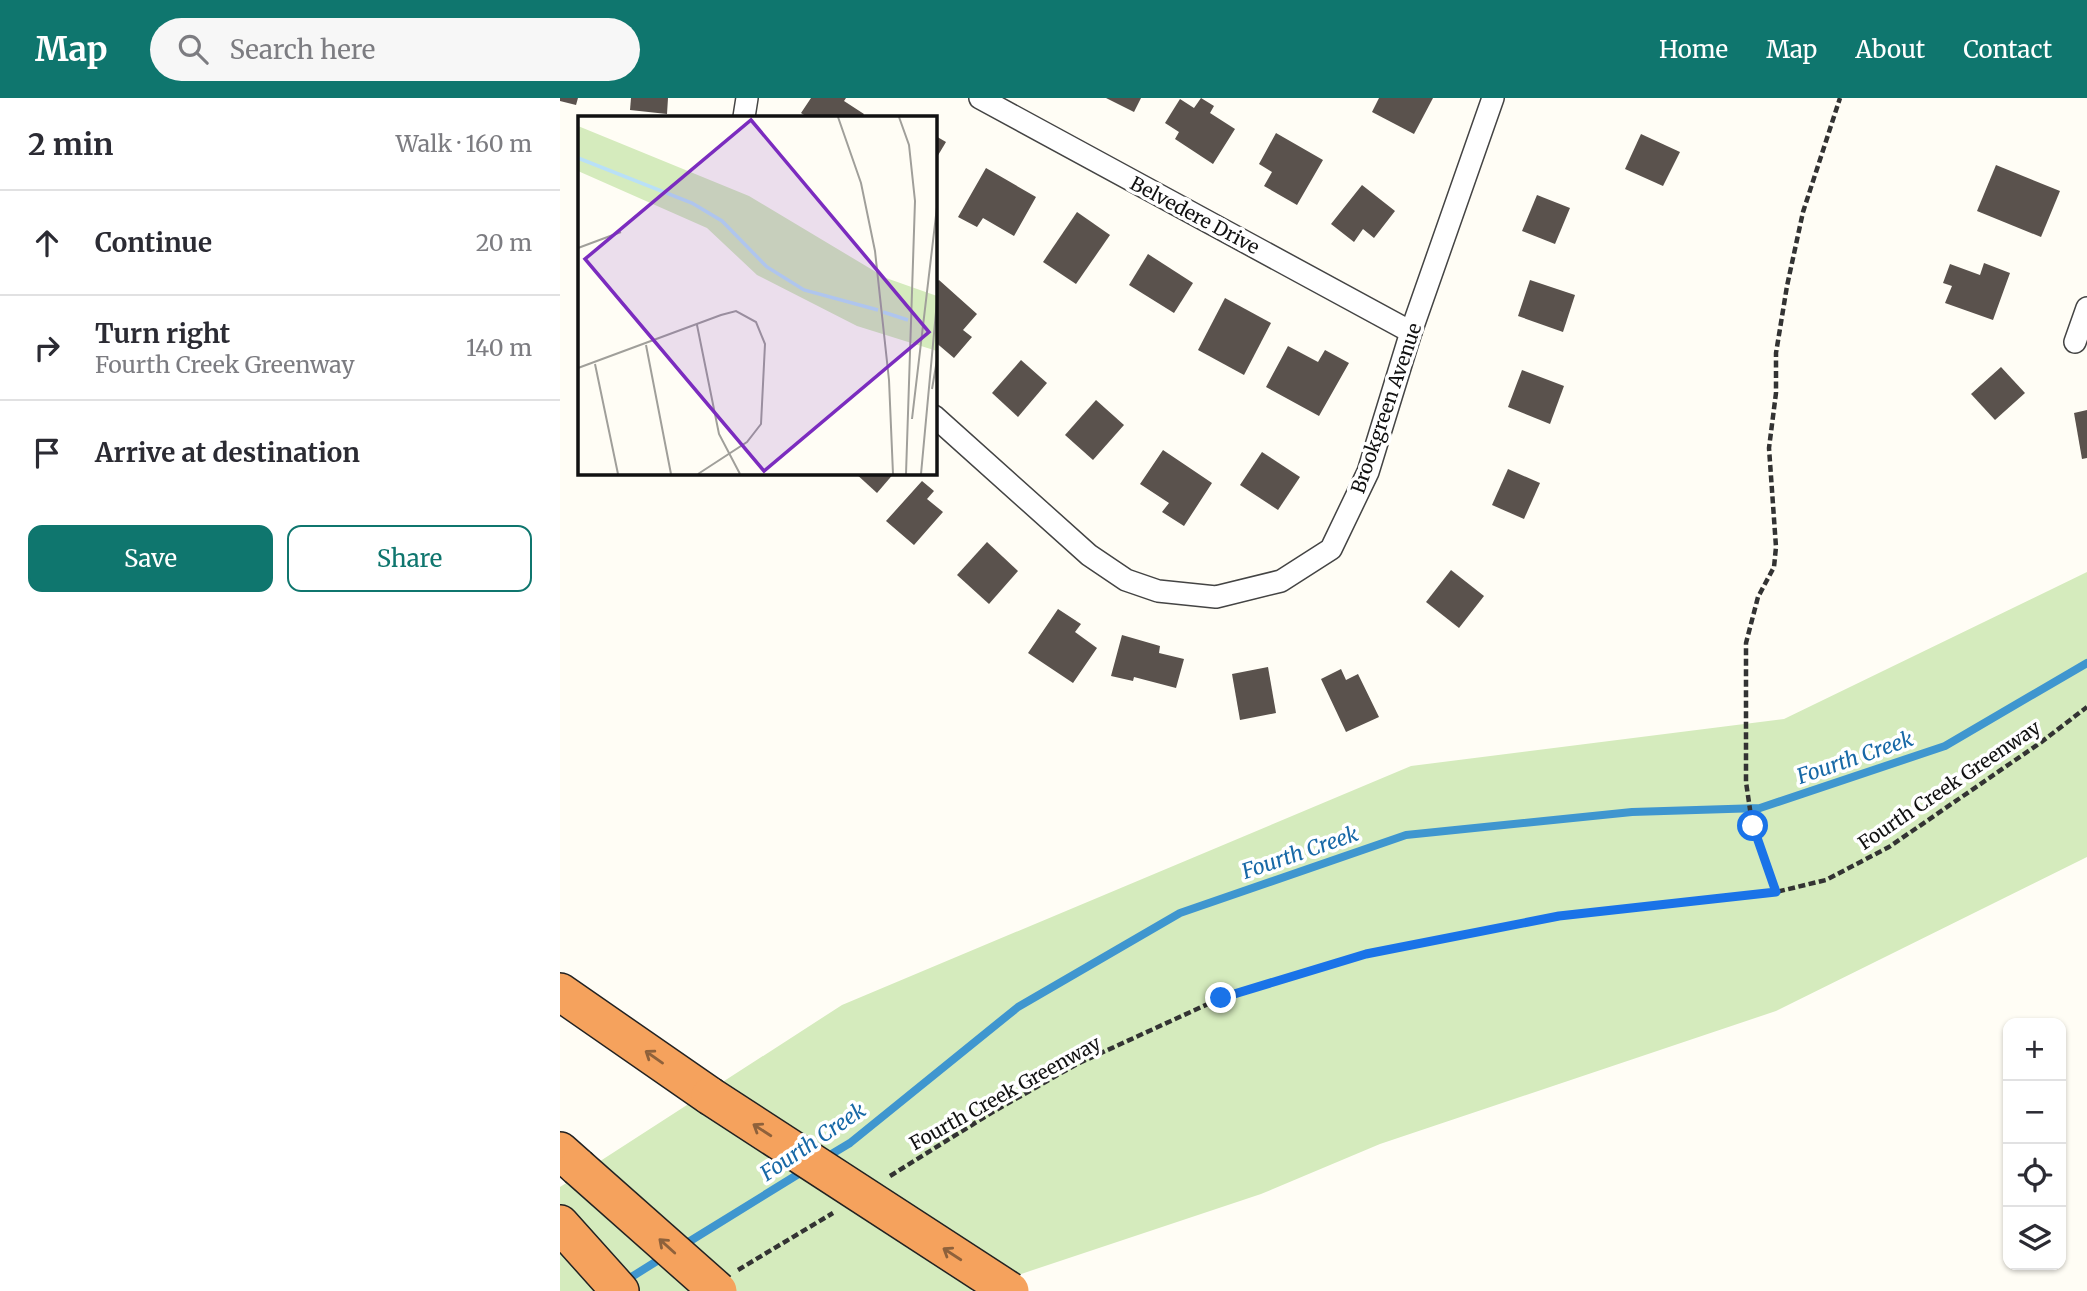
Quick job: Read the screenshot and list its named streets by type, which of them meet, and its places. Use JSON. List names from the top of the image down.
{
  "streets": {
    "street": ["Belvedere Drive", "Brookgreen Avenue"],
    "path": ["Fourth Creek Greenway"]
  },
  "crossings": [
    ["Belvedere Drive", "Brookgreen Avenue"]
  ],
  "water": ["Fourth Creek"],
  "page": {
    "header": "Map",
    "search": "Search here",
    "nav": [
      "Home",
      "Map",
      "About",
      "Contact"
    ],
    "heading": ["2 min", "Walk · 160 m"],
    "list": [
      ["Continue", "20 m"],
      ["Turn right", "Fourth Creek Greenway", "140 m"],
      "Arrive at destination"
    ],
    "buttons": ["Save", "Share"],
    "map_buttons": ["+", "−"]
  }
}
